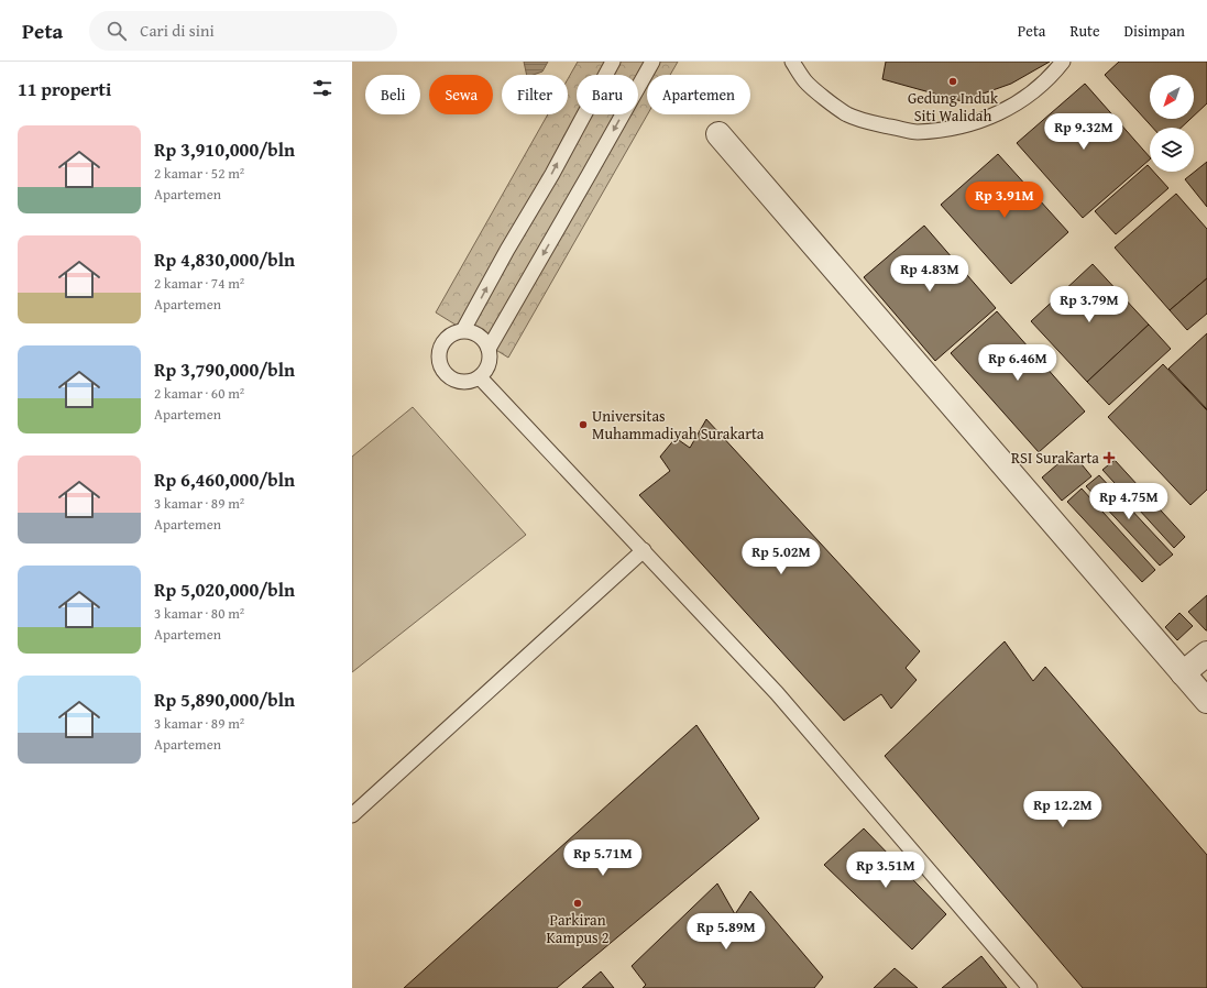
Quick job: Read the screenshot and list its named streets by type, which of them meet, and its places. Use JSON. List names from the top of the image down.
{
  "places": {
    "other": ["Gedung Induk Siti Walidah", "Universitas Muhammadiyah Surakarta", "Parkiran Kampus 2"],
    "health": ["RSI Surakarta"]
  },
  "north": "bottom left",
  "page": {
    "header": "Peta",
    "search": "Cari di sini",
    "nav": ["Peta", "Rute", "Disimpan"],
    "heading": "11 properti",
    "chip": [
      "Beli",
      "Sewa",
      "Filter",
      "Baru",
      "Apartemen"
    ],
    "price": [
      "Rp 9.32M",
      "Rp 3.91M",
      "Rp 4.83M",
      "Rp 3.79M",
      "Rp 6.46M",
      "Rp 4.75M",
      "Rp 5.02M",
      "Rp 12.2M",
      "Rp 5.71M",
      "Rp 3.51M",
      "Rp 5.89M"
    ],
    "list": [
      {
        "name": "Rp 3,910,000/bln",
        "note": "2 kamar · 52 m² · Apartemen"
      },
      {
        "name": "Rp 4,830,000/bln",
        "note": "2 kamar · 74 m² · Apartemen"
      },
      {
        "name": "Rp 3,790,000/bln",
        "note": "2 kamar · 60 m² · Apartemen"
      },
      {
        "name": "Rp 6,460,000/bln",
        "note": "3 kamar · 89 m² · Apartemen"
      },
      {
        "name": "Rp 5,020,000/bln",
        "note": "3 kamar · 80 m² · Apartemen"
      },
      {
        "name": "Rp 5,890,000/bln",
        "note": "3 kamar · 89 m² · Apartemen"
      }
    ]
  }
}
